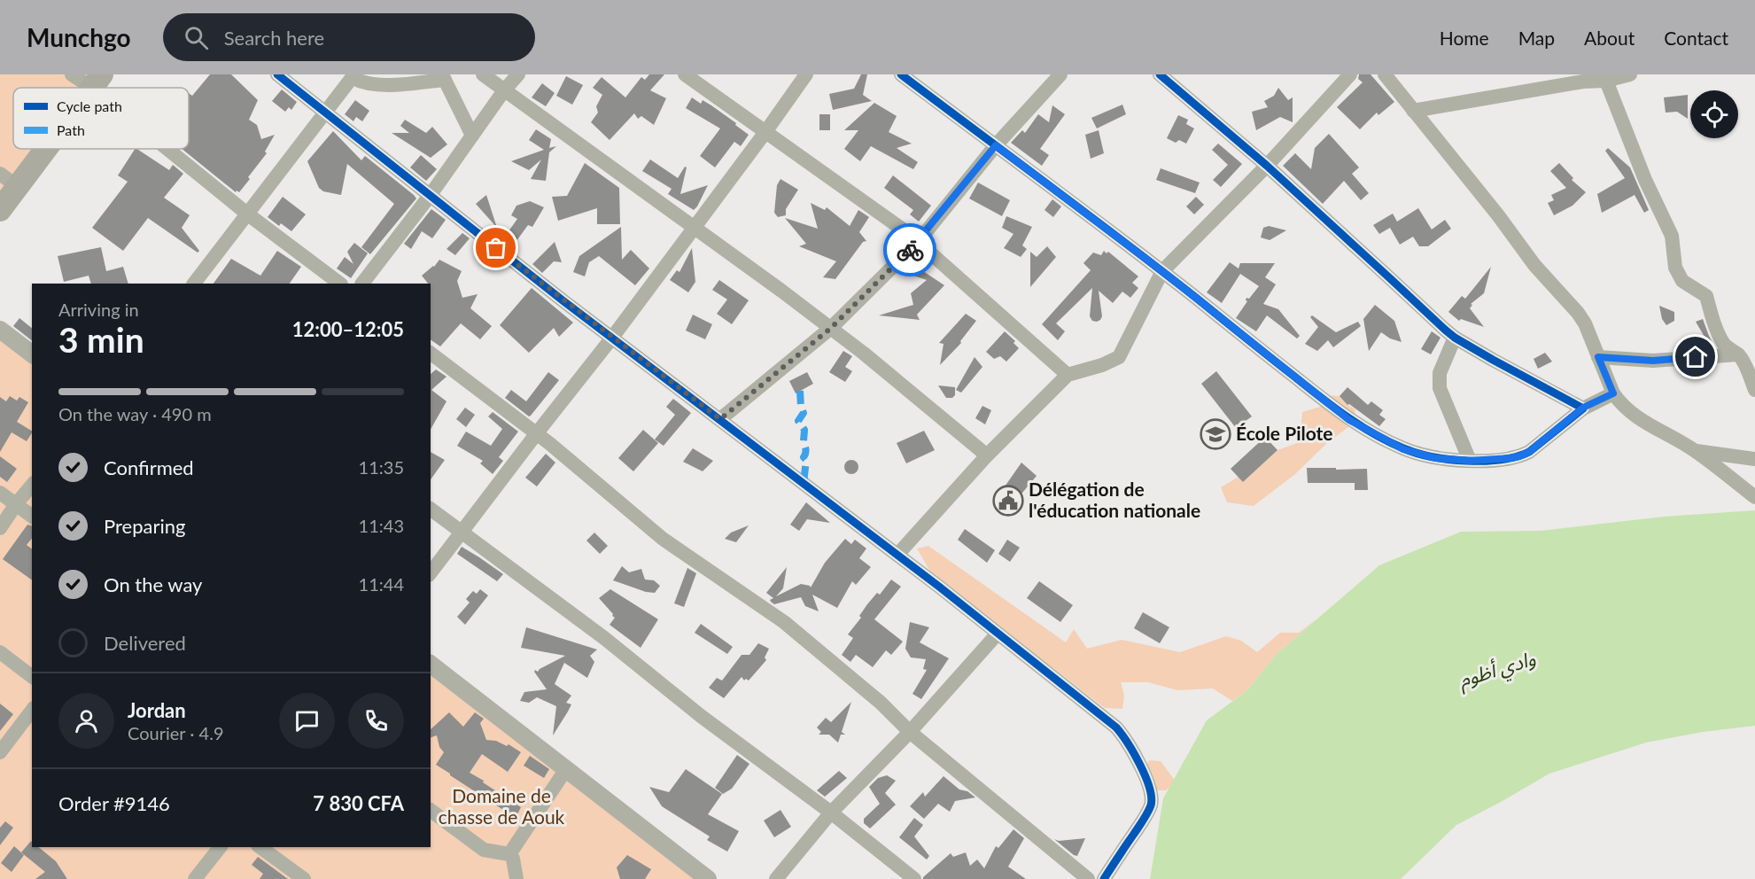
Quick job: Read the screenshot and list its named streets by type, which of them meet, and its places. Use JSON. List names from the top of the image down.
{
  "water": ["وادي أظوم"],
  "parks": ["Domaine de chasse de Aouk"],
  "places": {
    "school or university": ["École Pilote"],
    "public building": ["Délégation de l'éducation nationale"]
  },
  "legend": ["Cycle path", "Path"],
  "page": {
    "header": "Munchgo",
    "search": "Search here",
    "nav": [
      "Home",
      "Map",
      "About",
      "Contact"
    ],
    "heading": ["3 min", "Arriving in", "12:00–12:05"],
    "panel": [
      "Jordan",
      "Courier · 4.9",
      "Order #9146",
      "7 830 CFA"
    ],
    "bar": "On the way · 490 m",
    "list": [
      ["Confirmed", "11:35"],
      ["Preparing", "11:43"],
      ["On the way", "11:44"],
      "Delivered"
    ]
  }
}
